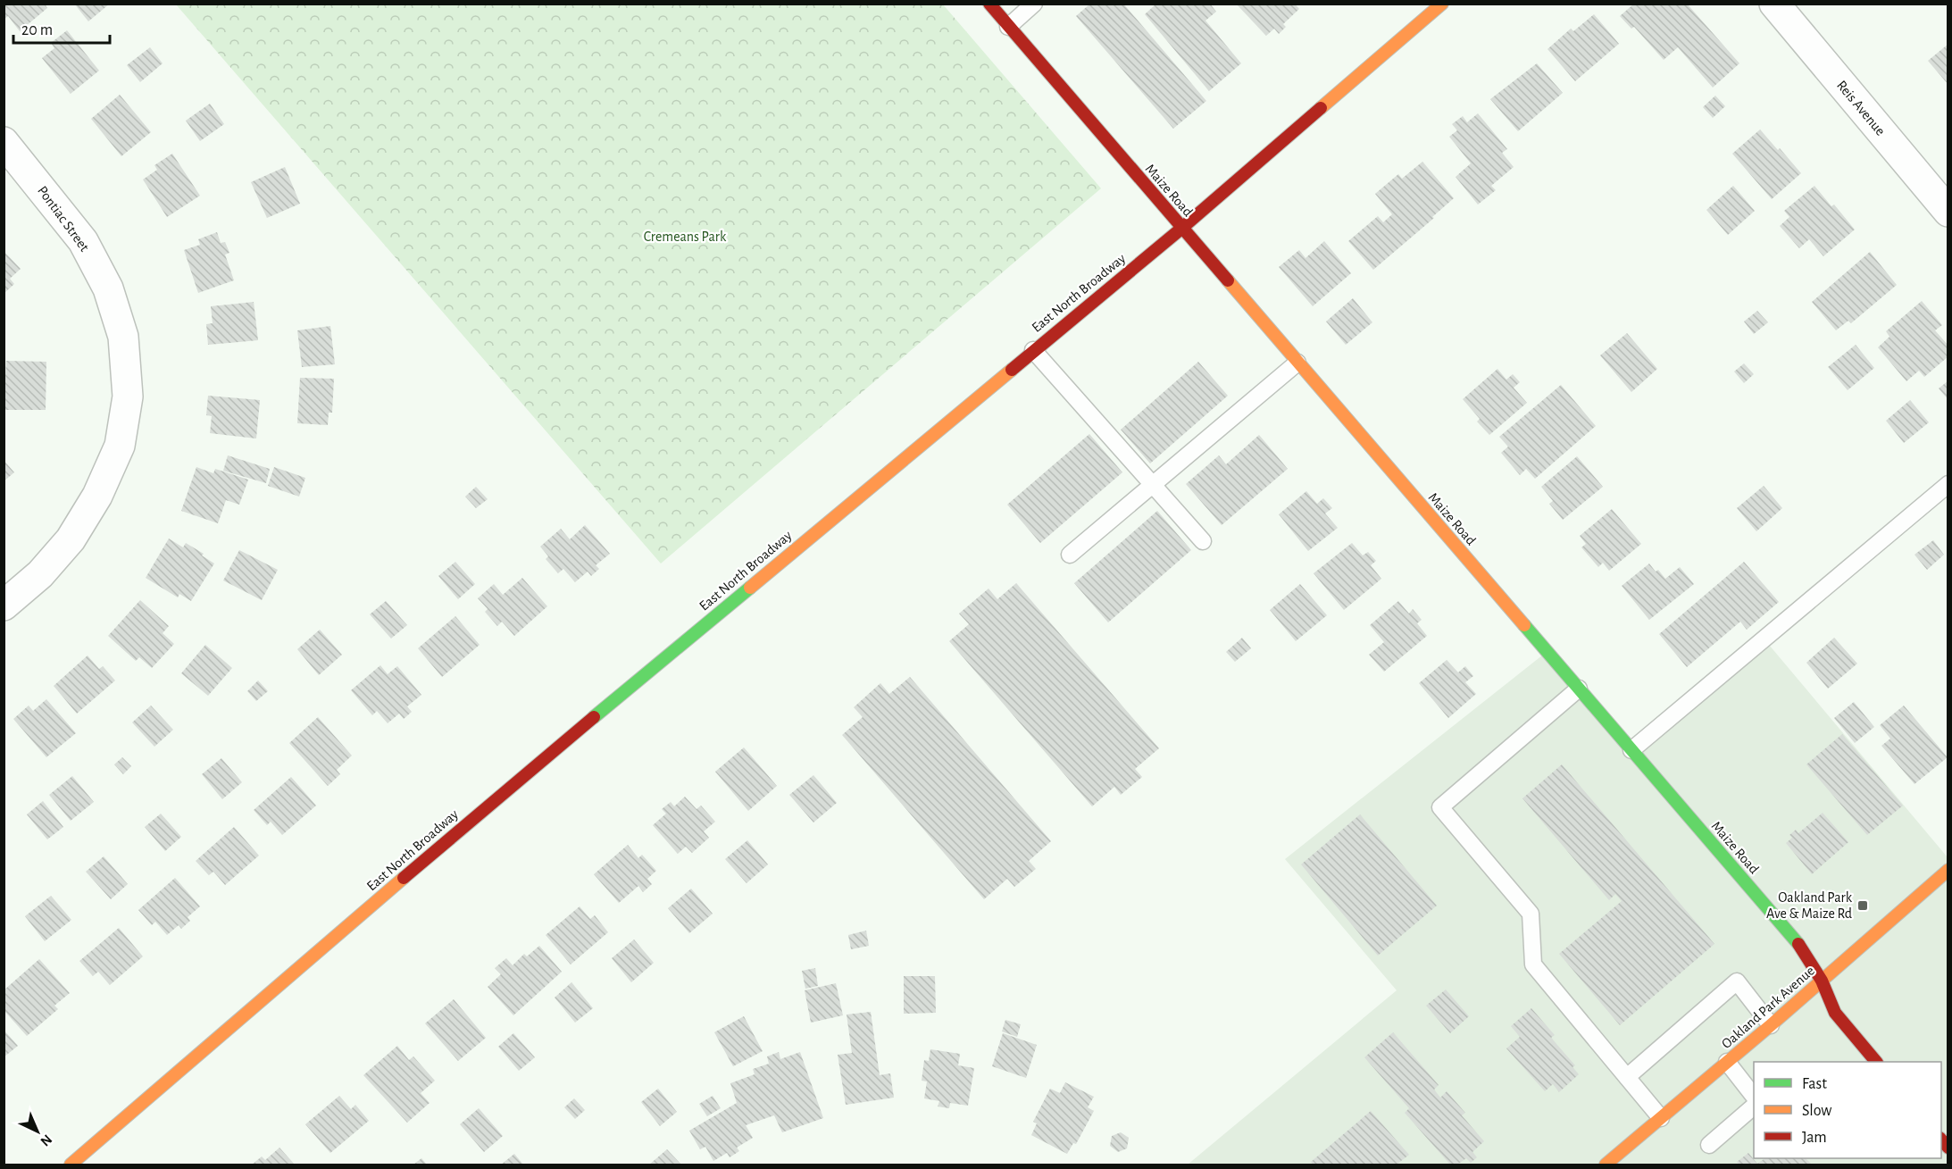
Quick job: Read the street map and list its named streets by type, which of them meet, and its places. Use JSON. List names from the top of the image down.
{
  "streets": {
    "street": [
      "Reis Avenue",
      "Maize Road",
      "Pontiac Street",
      "East North Broadway",
      "Oakland Park Avenue"
    ]
  },
  "crossings": [
    ["Maize Road", "East North Broadway"],
    ["Maize Road", "Oakland Park Avenue"]
  ],
  "parks": ["Cremeans Park"],
  "places": {
    "transit": ["Oakland Park Ave & Maize Rd"]
  },
  "legend": ["Fast", "Slow", "Jam"],
  "scale_bar": "20 m",
  "north": "bottom right"
}
